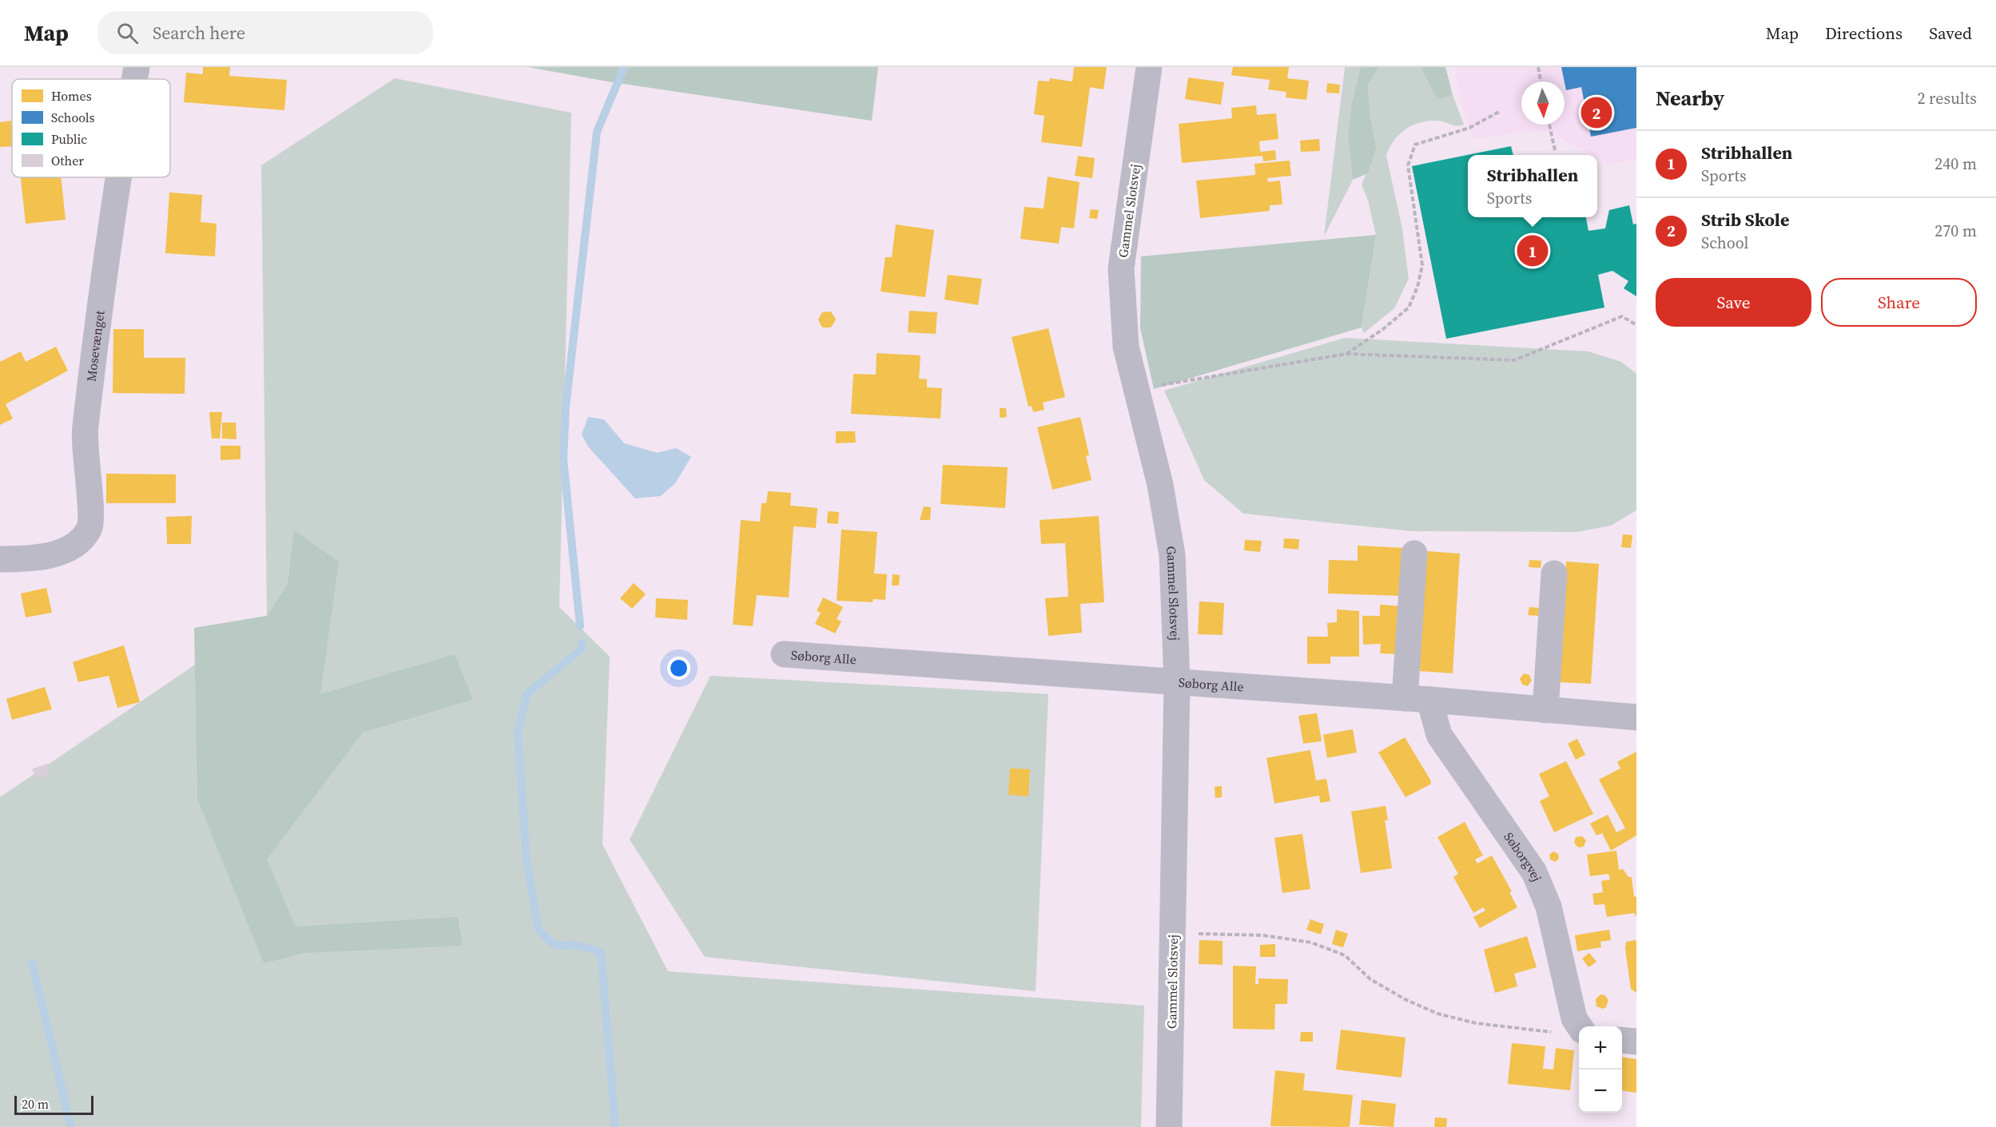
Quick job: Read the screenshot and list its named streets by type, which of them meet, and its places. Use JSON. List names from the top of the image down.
{
  "streets": {
    "street": [
      "Gammel Slotsvej",
      "Mosevænget",
      "Søborg Alle",
      "Søborgvej"
    ]
  },
  "crossings": [
    ["Gammel Slotsvej", "Søborg Alle"],
    ["Søborg Alle", "Søborgvej"]
  ],
  "legend": [
    "Homes",
    "Schools",
    "Public",
    "Other"
  ],
  "scale_bar": "20 m",
  "north": "bottom",
  "page": {
    "header": "Map",
    "search": "Search here",
    "nav": ["Map", "Directions", "Saved"],
    "heading": ["Nearby", "2 results"],
    "pins": ["2", "1"],
    "list": [
      {
        "mark": "1",
        "name": "Stribhallen",
        "note": "Sports",
        "value": "240 m"
      },
      {
        "mark": "2",
        "name": "Strib Skole",
        "note": "School",
        "value": "270 m"
      }
    ],
    "popup": ["Stribhallen", "Sports"],
    "buttons": ["Save", "Share"],
    "map_buttons": ["+", "−"],
    "scale": "20 m"
  }
}
